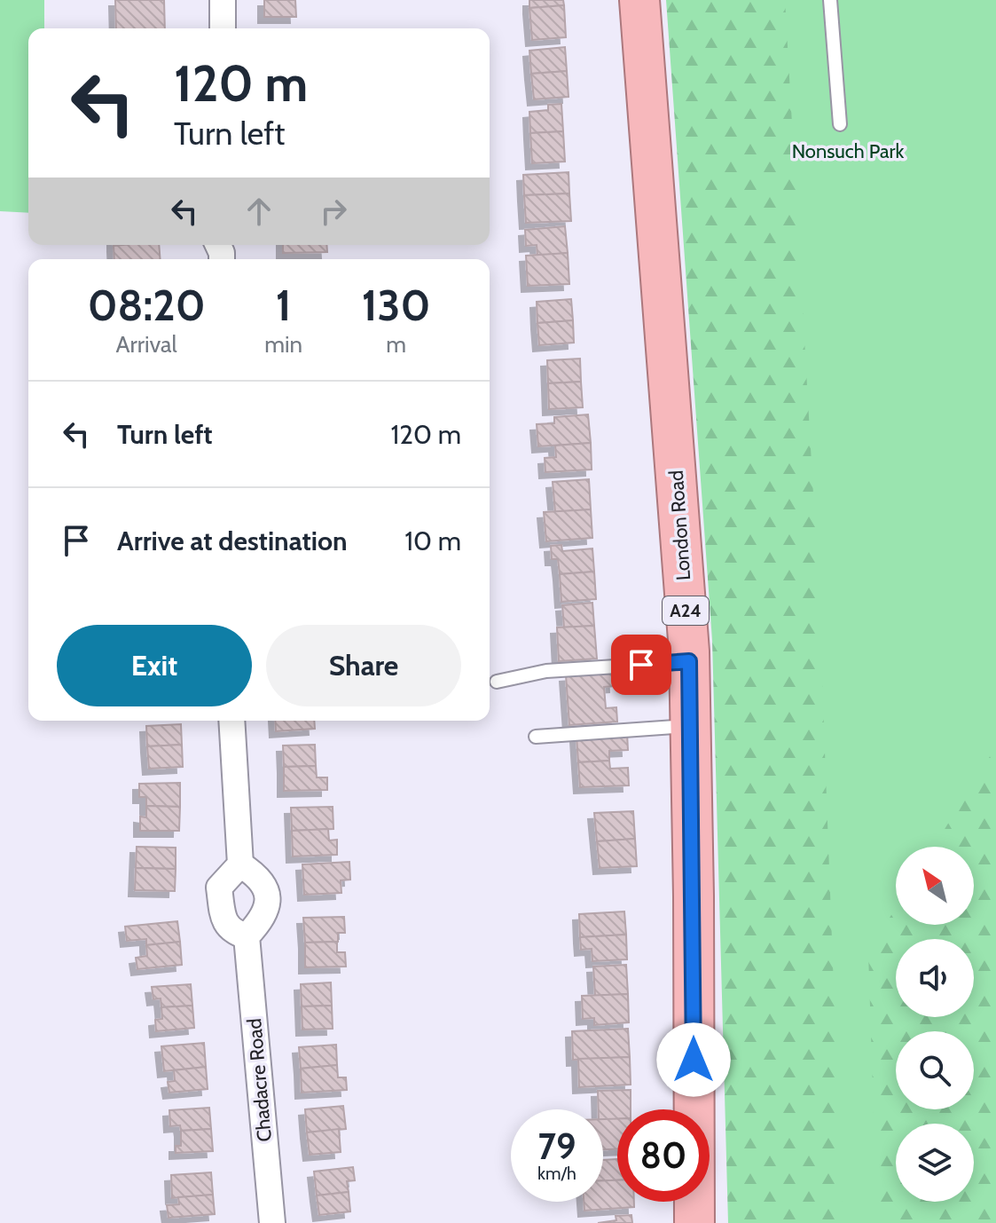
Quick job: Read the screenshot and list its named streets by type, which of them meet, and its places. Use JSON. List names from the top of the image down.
{
  "streets": {
    "highway": ["London Road", "A24"],
    "street": ["Chadacre Road"]
  },
  "parks": ["Nonsuch Park"],
  "north": "top left",
  "page": {
    "turn": ["120 m", "Turn left"],
    "eta": [
      "08:20",
      "Arrival",
      "1",
      "min",
      "130",
      "m"
    ],
    "list": [
      {
        "name": "Turn left",
        "value": "120 m"
      },
      {
        "name": "Arrive at destination",
        "value": "10 m"
      }
    ],
    "buttons": ["Exit", "Share"],
    "speed": "79 km/h",
    "limit": "80"
  }
}
